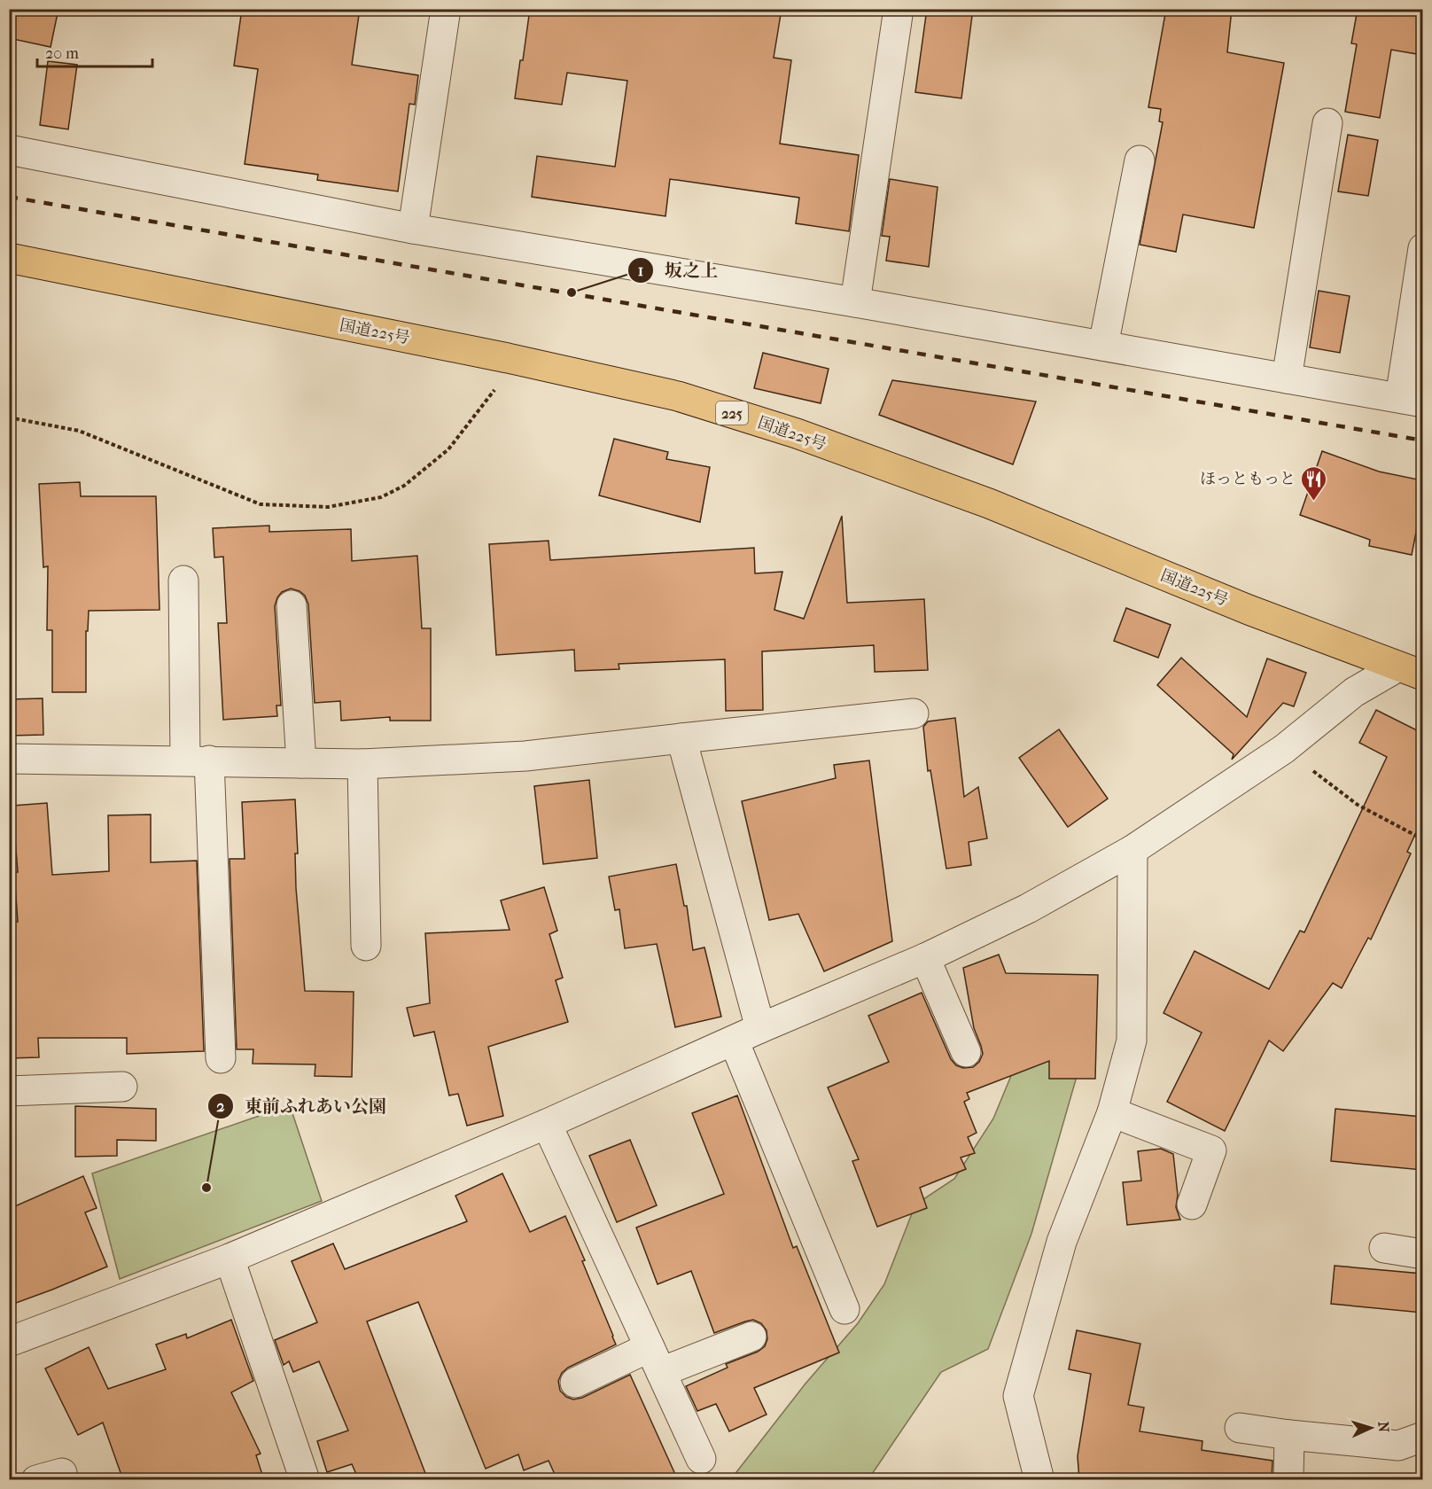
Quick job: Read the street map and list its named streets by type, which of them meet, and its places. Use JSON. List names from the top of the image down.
{
  "streets": {
    "highway": ["国道225号", "225"]
  },
  "places": {
    "other": ["坂之上", "東前ふれあい公園"],
    "restaurant": ["ほっともっと"]
  },
  "scale_bar": "20 m",
  "north": "right"
}
